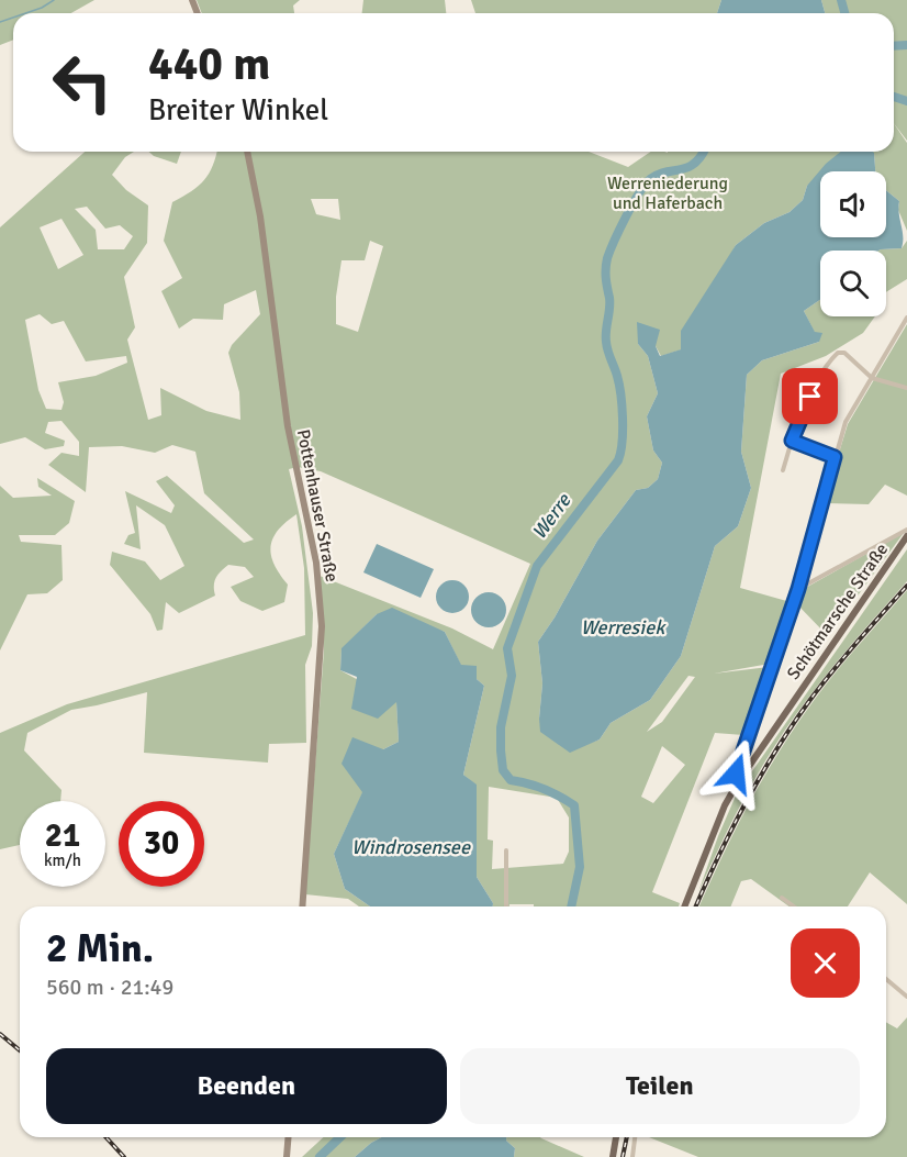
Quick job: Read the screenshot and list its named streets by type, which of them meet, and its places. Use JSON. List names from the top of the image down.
{
  "streets": {
    "main road": ["Schötmarsche Straße"],
    "street": ["Pottenhauser Straße"]
  },
  "water": ["Werre", "Werresiek", "Windrosensee"],
  "parks": ["Werreniederung und Haferbach"],
  "page": {
    "turn": ["440 m", "Breiter Winkel"],
    "speed": "21 km/h",
    "limit": "30",
    "heading": ["2 Min.", "560 m · 21:49"],
    "buttons": ["Beenden", "Teilen"]
  }
}
